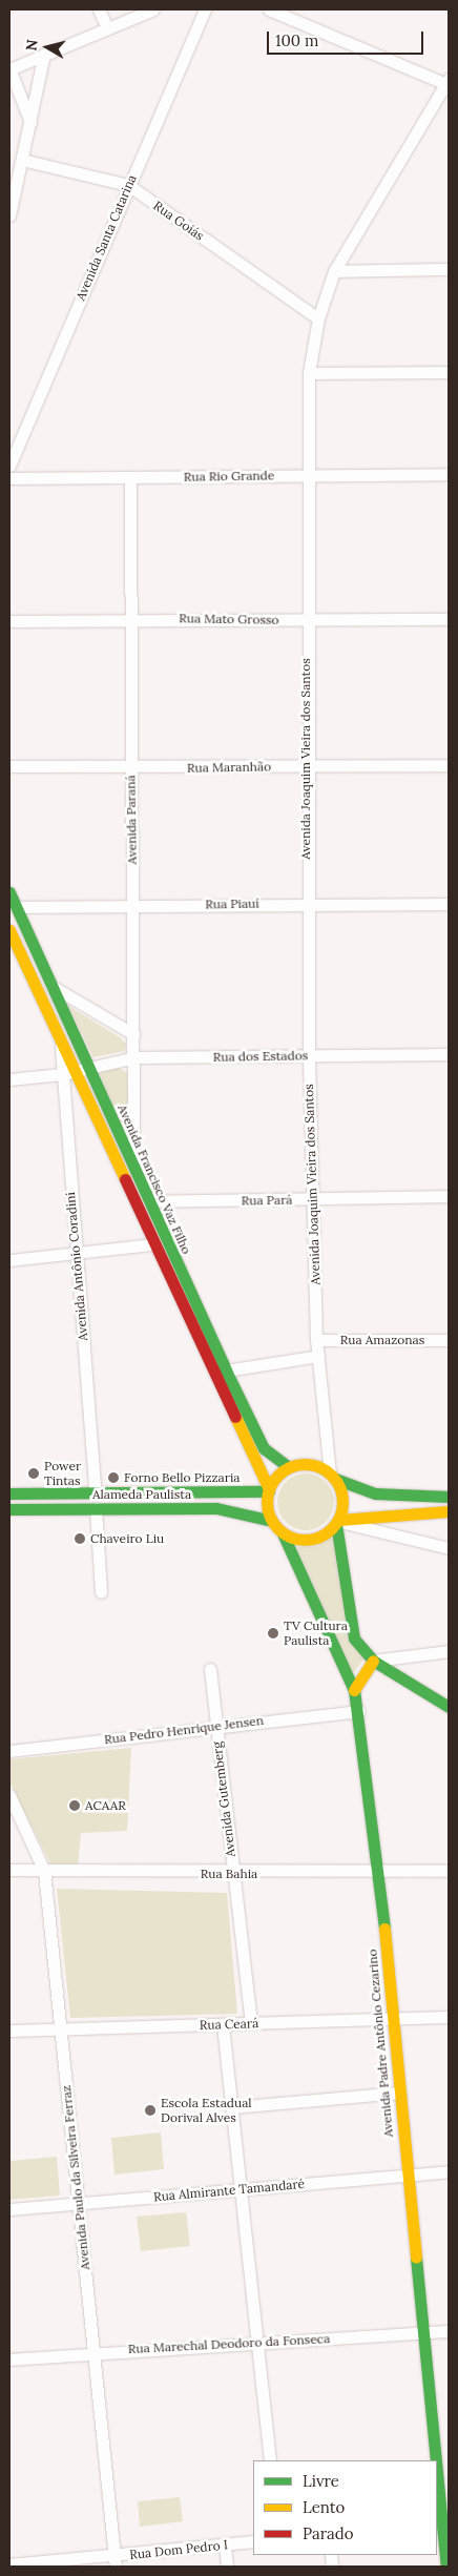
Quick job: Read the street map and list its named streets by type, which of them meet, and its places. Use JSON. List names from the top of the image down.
{
  "streets": {
    "main road": ["Avenida Francisco Vaz Filho", "Alameda Paulista", "Avenida Padre Antônio Cezarino"],
    "street": [
      "Rua Goiás",
      "Avenida Santa Catarina",
      "Rua Rio Grande",
      "Rua Mato Grosso",
      "Avenida Joaquim Vieira dos Santos",
      "Rua Maranhão",
      "Avenida Paraná",
      "Rua Piauí",
      "Rua dos Estados",
      "Rua Pará",
      "Avenida Antônio Coradini",
      "Rua Amazonas",
      "Rua Pedro Henrique Jensen",
      "Avenida Gutemberg",
      "Rua Bahia",
      "Rua Ceará",
      "Avenida Paulo da Silveira Ferraz",
      "Rua Almirante Tamandaré",
      "Rua Marechal Deodoro da Fonseca",
      "Rua Dom Pedro I"
    ]
  },
  "crossings": [
    ["Rua Goiás", "Avenida Santa Catarina"],
    ["Rua Goiás", "Avenida Joaquim Vieira dos Santos"],
    ["Rua Rio Grande", "Avenida Joaquim Vieira dos Santos"],
    ["Rua Rio Grande", "Avenida Paraná"],
    ["Rua Mato Grosso", "Avenida Joaquim Vieira dos Santos"],
    ["Rua Mato Grosso", "Avenida Paraná"],
    ["Avenida Joaquim Vieira dos Santos", "Rua Maranhão"],
    ["Avenida Joaquim Vieira dos Santos", "Rua Piauí"],
    ["Avenida Joaquim Vieira dos Santos", "Rua dos Estados"],
    ["Avenida Joaquim Vieira dos Santos", "Avenida Francisco Vaz Filho"],
    ["Avenida Joaquim Vieira dos Santos", "Rua Pará"],
    ["Avenida Joaquim Vieira dos Santos", "Rua Amazonas"],
    ["Avenida Joaquim Vieira dos Santos", "Alameda Paulista"],
    ["Avenida Joaquim Vieira dos Santos", "Avenida Padre Antônio Cezarino"],
    ["Rua Maranhão", "Avenida Paraná"],
    ["Avenida Paraná", "Rua Piauí"],
    ["Avenida Paraná", "Rua dos Estados"],
    ["Avenida Paraná", "Avenida Francisco Vaz Filho"],
    ["Rua Piauí", "Avenida Francisco Vaz Filho"],
    ["Rua dos Estados", "Avenida Francisco Vaz Filho"],
    ["Rua dos Estados", "Avenida Antônio Coradini"],
    ["Avenida Francisco Vaz Filho", "Rua Pará"],
    ["Avenida Francisco Vaz Filho", "Alameda Paulista"],
    ["Avenida Francisco Vaz Filho", "Avenida Padre Antônio Cezarino"],
    ["Avenida Antônio Coradini", "Alameda Paulista"],
    ["Alameda Paulista", "Avenida Padre Antônio Cezarino"],
    ["Rua Pedro Henrique Jensen", "Avenida Gutemberg"],
    ["Rua Pedro Henrique Jensen", "Avenida Padre Antônio Cezarino"],
    ["Avenida Gutemberg", "Rua Bahia"],
    ["Avenida Gutemberg", "Rua Ceará"],
    ["Rua Bahia", "Avenida Padre Antônio Cezarino"],
    ["Rua Bahia", "Avenida Paulo da Silveira Ferraz"],
    ["Rua Ceará", "Avenida Padre Antônio Cezarino"],
    ["Rua Ceará", "Avenida Paulo da Silveira Ferraz"],
    ["Avenida Padre Antônio Cezarino", "Rua Almirante Tamandaré"],
    ["Avenida Padre Antônio Cezarino", "Rua Marechal Deodoro da Fonseca"],
    ["Avenida Paulo da Silveira Ferraz", "Rua Almirante Tamandaré"],
    ["Avenida Paulo da Silveira Ferraz", "Rua Marechal Deodoro da Fonseca"],
    ["Avenida Paulo da Silveira Ferraz", "Rua Dom Pedro I"]
  ],
  "places": [
    "Power Tintas",
    "Forno Bello Pizzaria",
    "Chaveiro Liu",
    "TV Cultura Paulista",
    "ACAAR",
    "Escola Estadual Dorival Alves"
  ],
  "legend": ["Livre", "Lento", "Parado"],
  "scale_bar": "100 m",
  "north": "left"
}
